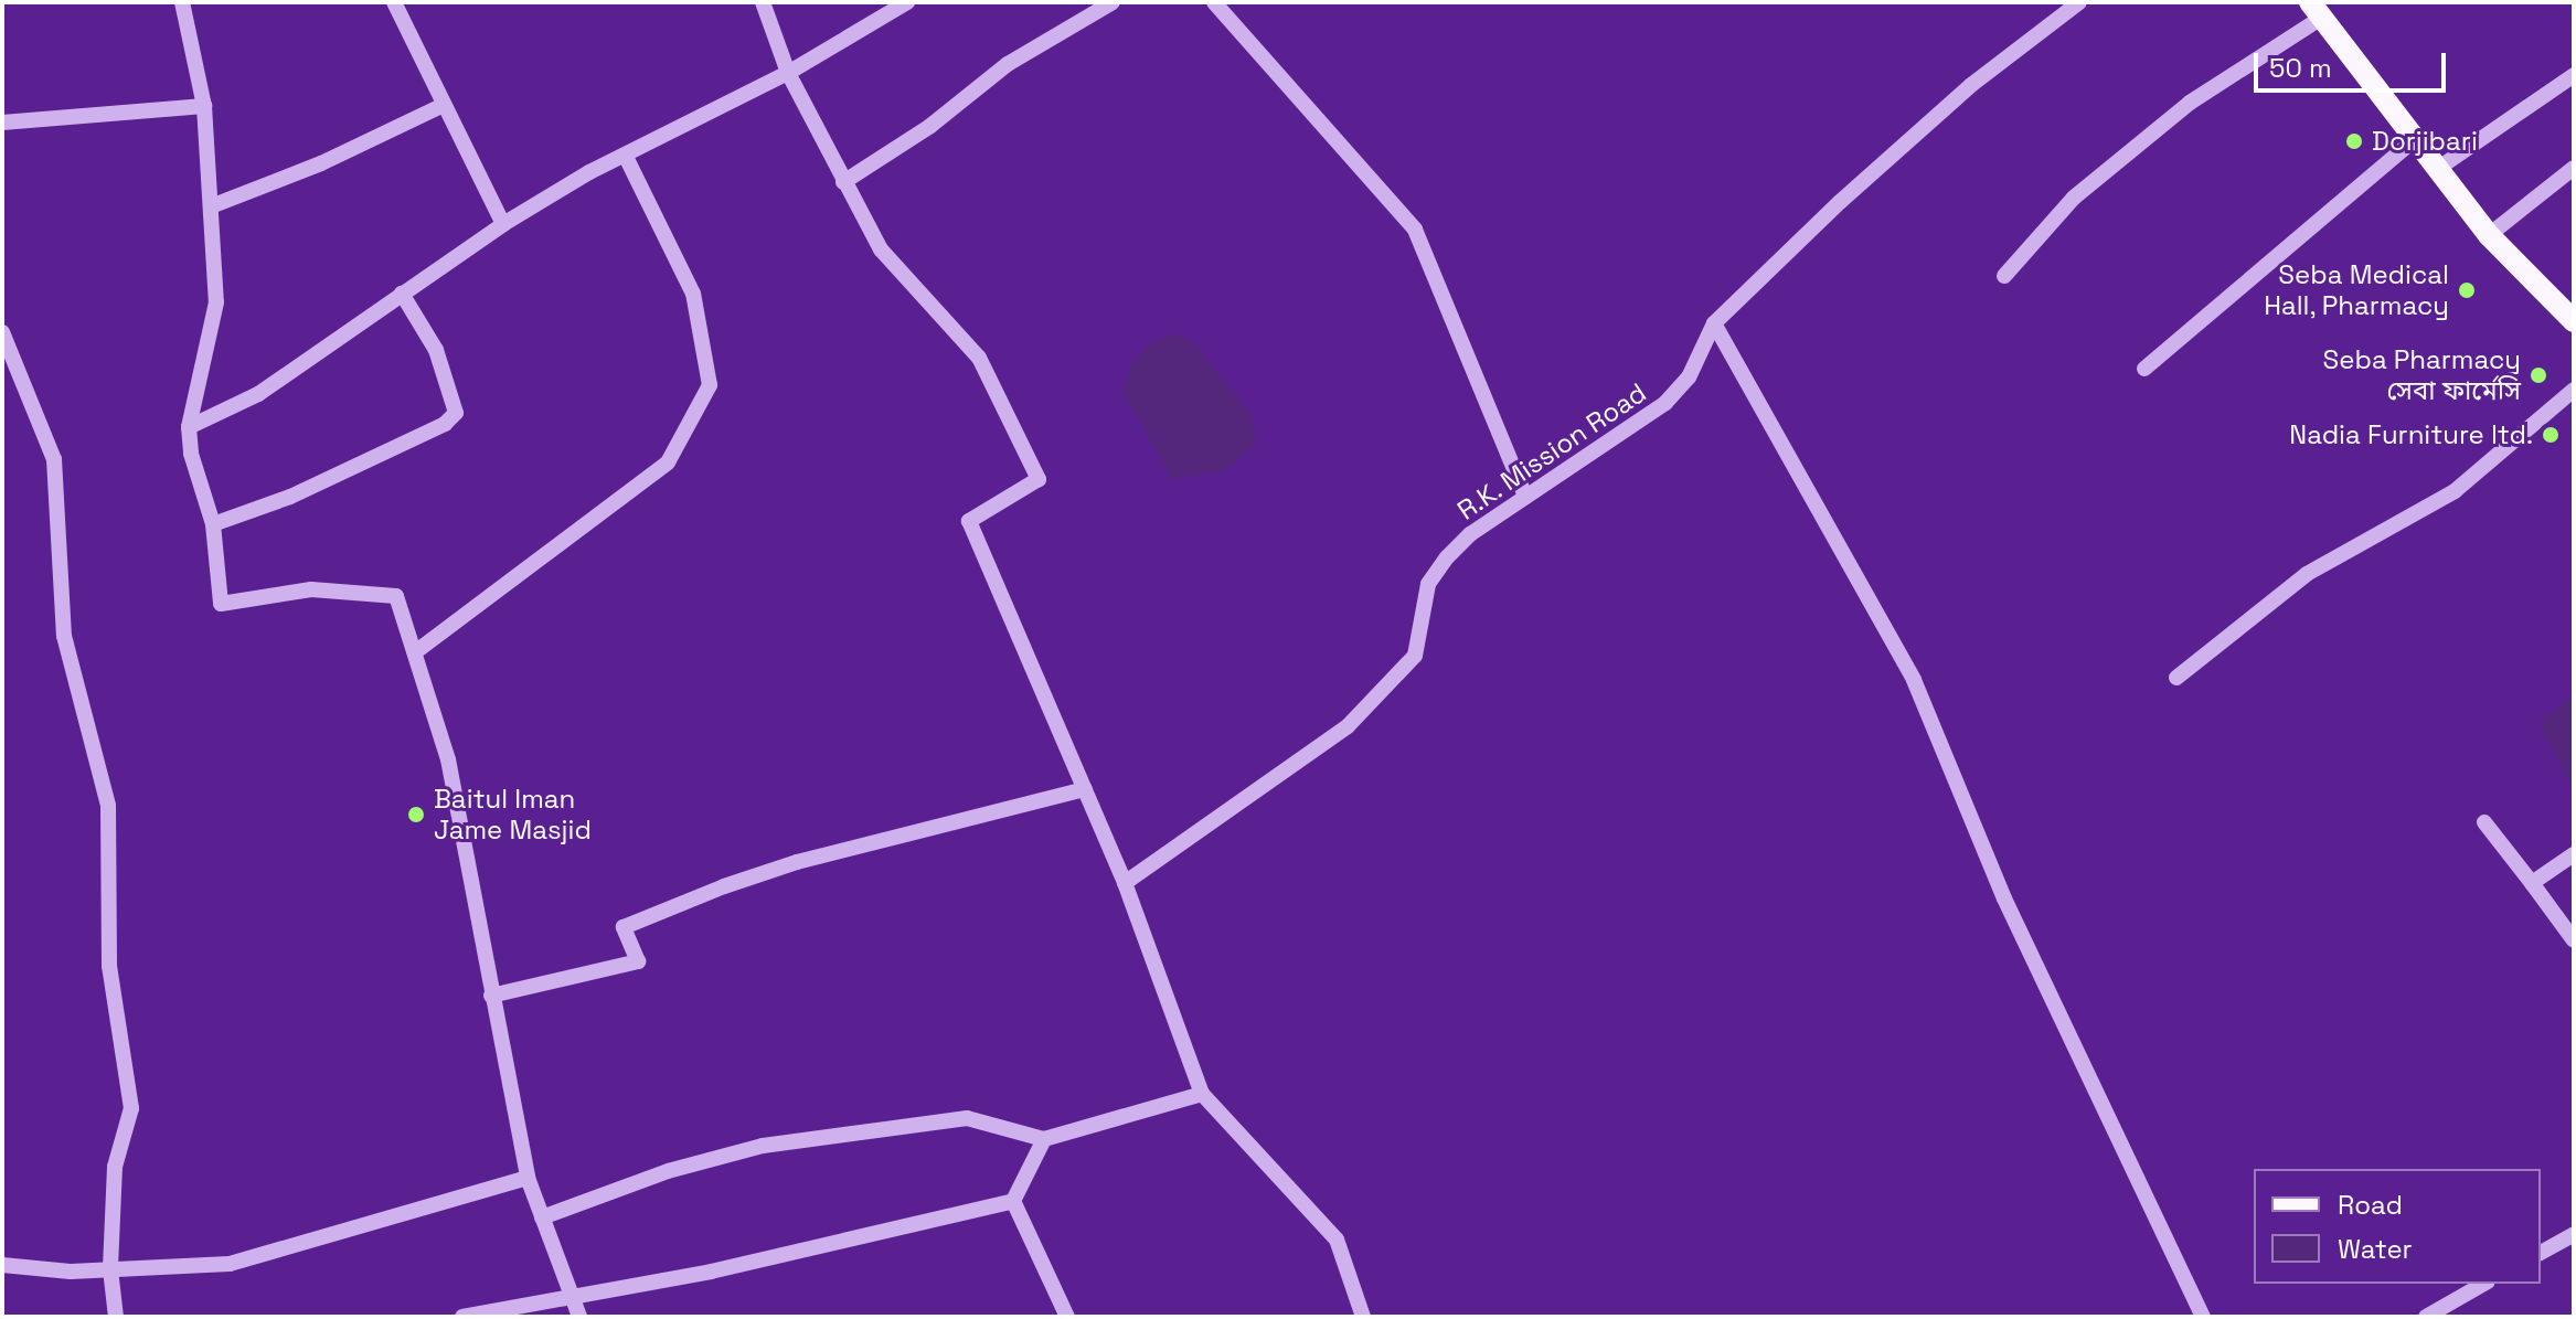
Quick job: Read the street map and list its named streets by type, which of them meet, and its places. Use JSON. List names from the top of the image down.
{
  "streets": {
    "street": ["R.K. Mission Road"]
  },
  "places": [
    "Dorjibari",
    "Seba Medical Hall, Pharmacy",
    "Seba Pharmacy সেবা ফার্মেসি",
    "Nadia Furniture ltd.",
    "Baitul Iman Jame Masjid"
  ],
  "legend": ["Road", "Water"],
  "scale_bar": "50 m"
}
